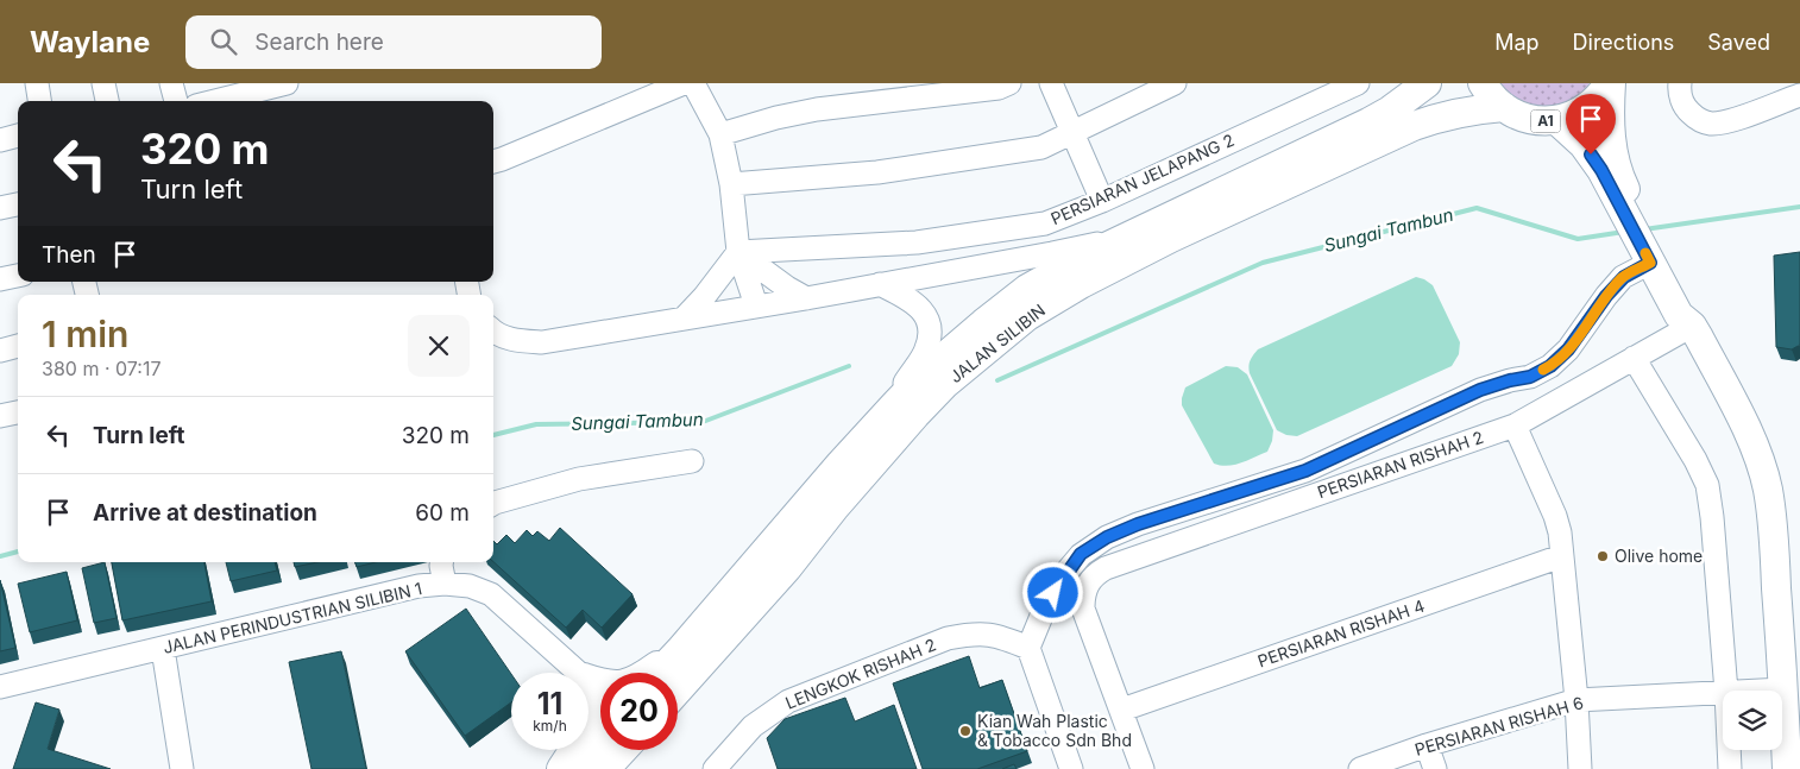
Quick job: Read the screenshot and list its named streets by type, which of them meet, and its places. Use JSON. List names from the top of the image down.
{
  "streets": {
    "main road": ["A1", "JALAN SILIBIN"],
    "street": [
      "PERSIARAN JELAPANG 2",
      "PERSIARAN RISHAH 2",
      "JALAN PERINDUSTRIAN SILIBIN 1",
      "PERSIARAN RISHAH 4",
      "LENGKOK RISHAH 2",
      "PERSIARAN RISHAH 6"
    ]
  },
  "crossings": [
    ["A1", "JALAN SILIBIN"],
    ["PERSIARAN RISHAH 2", "PERSIARAN RISHAH 4"]
  ],
  "water": ["Sungai Tambun"],
  "places": ["Olive home", "Kian Wah Plastic & Tobacco Sdn Bhd"],
  "page": {
    "header": "Waylane",
    "search": "Search here",
    "nav": ["Map", "Directions", "Saved"],
    "turn": ["320 m", "Turn left"],
    "then": "Then",
    "heading": ["1 min", "380 m · 07:17"],
    "list": [
      {
        "name": "Turn left",
        "value": "320 m"
      },
      {
        "name": "Arrive at destination",
        "value": "60 m"
      }
    ],
    "speed": "11 km/h",
    "limit": "20"
  }
}
